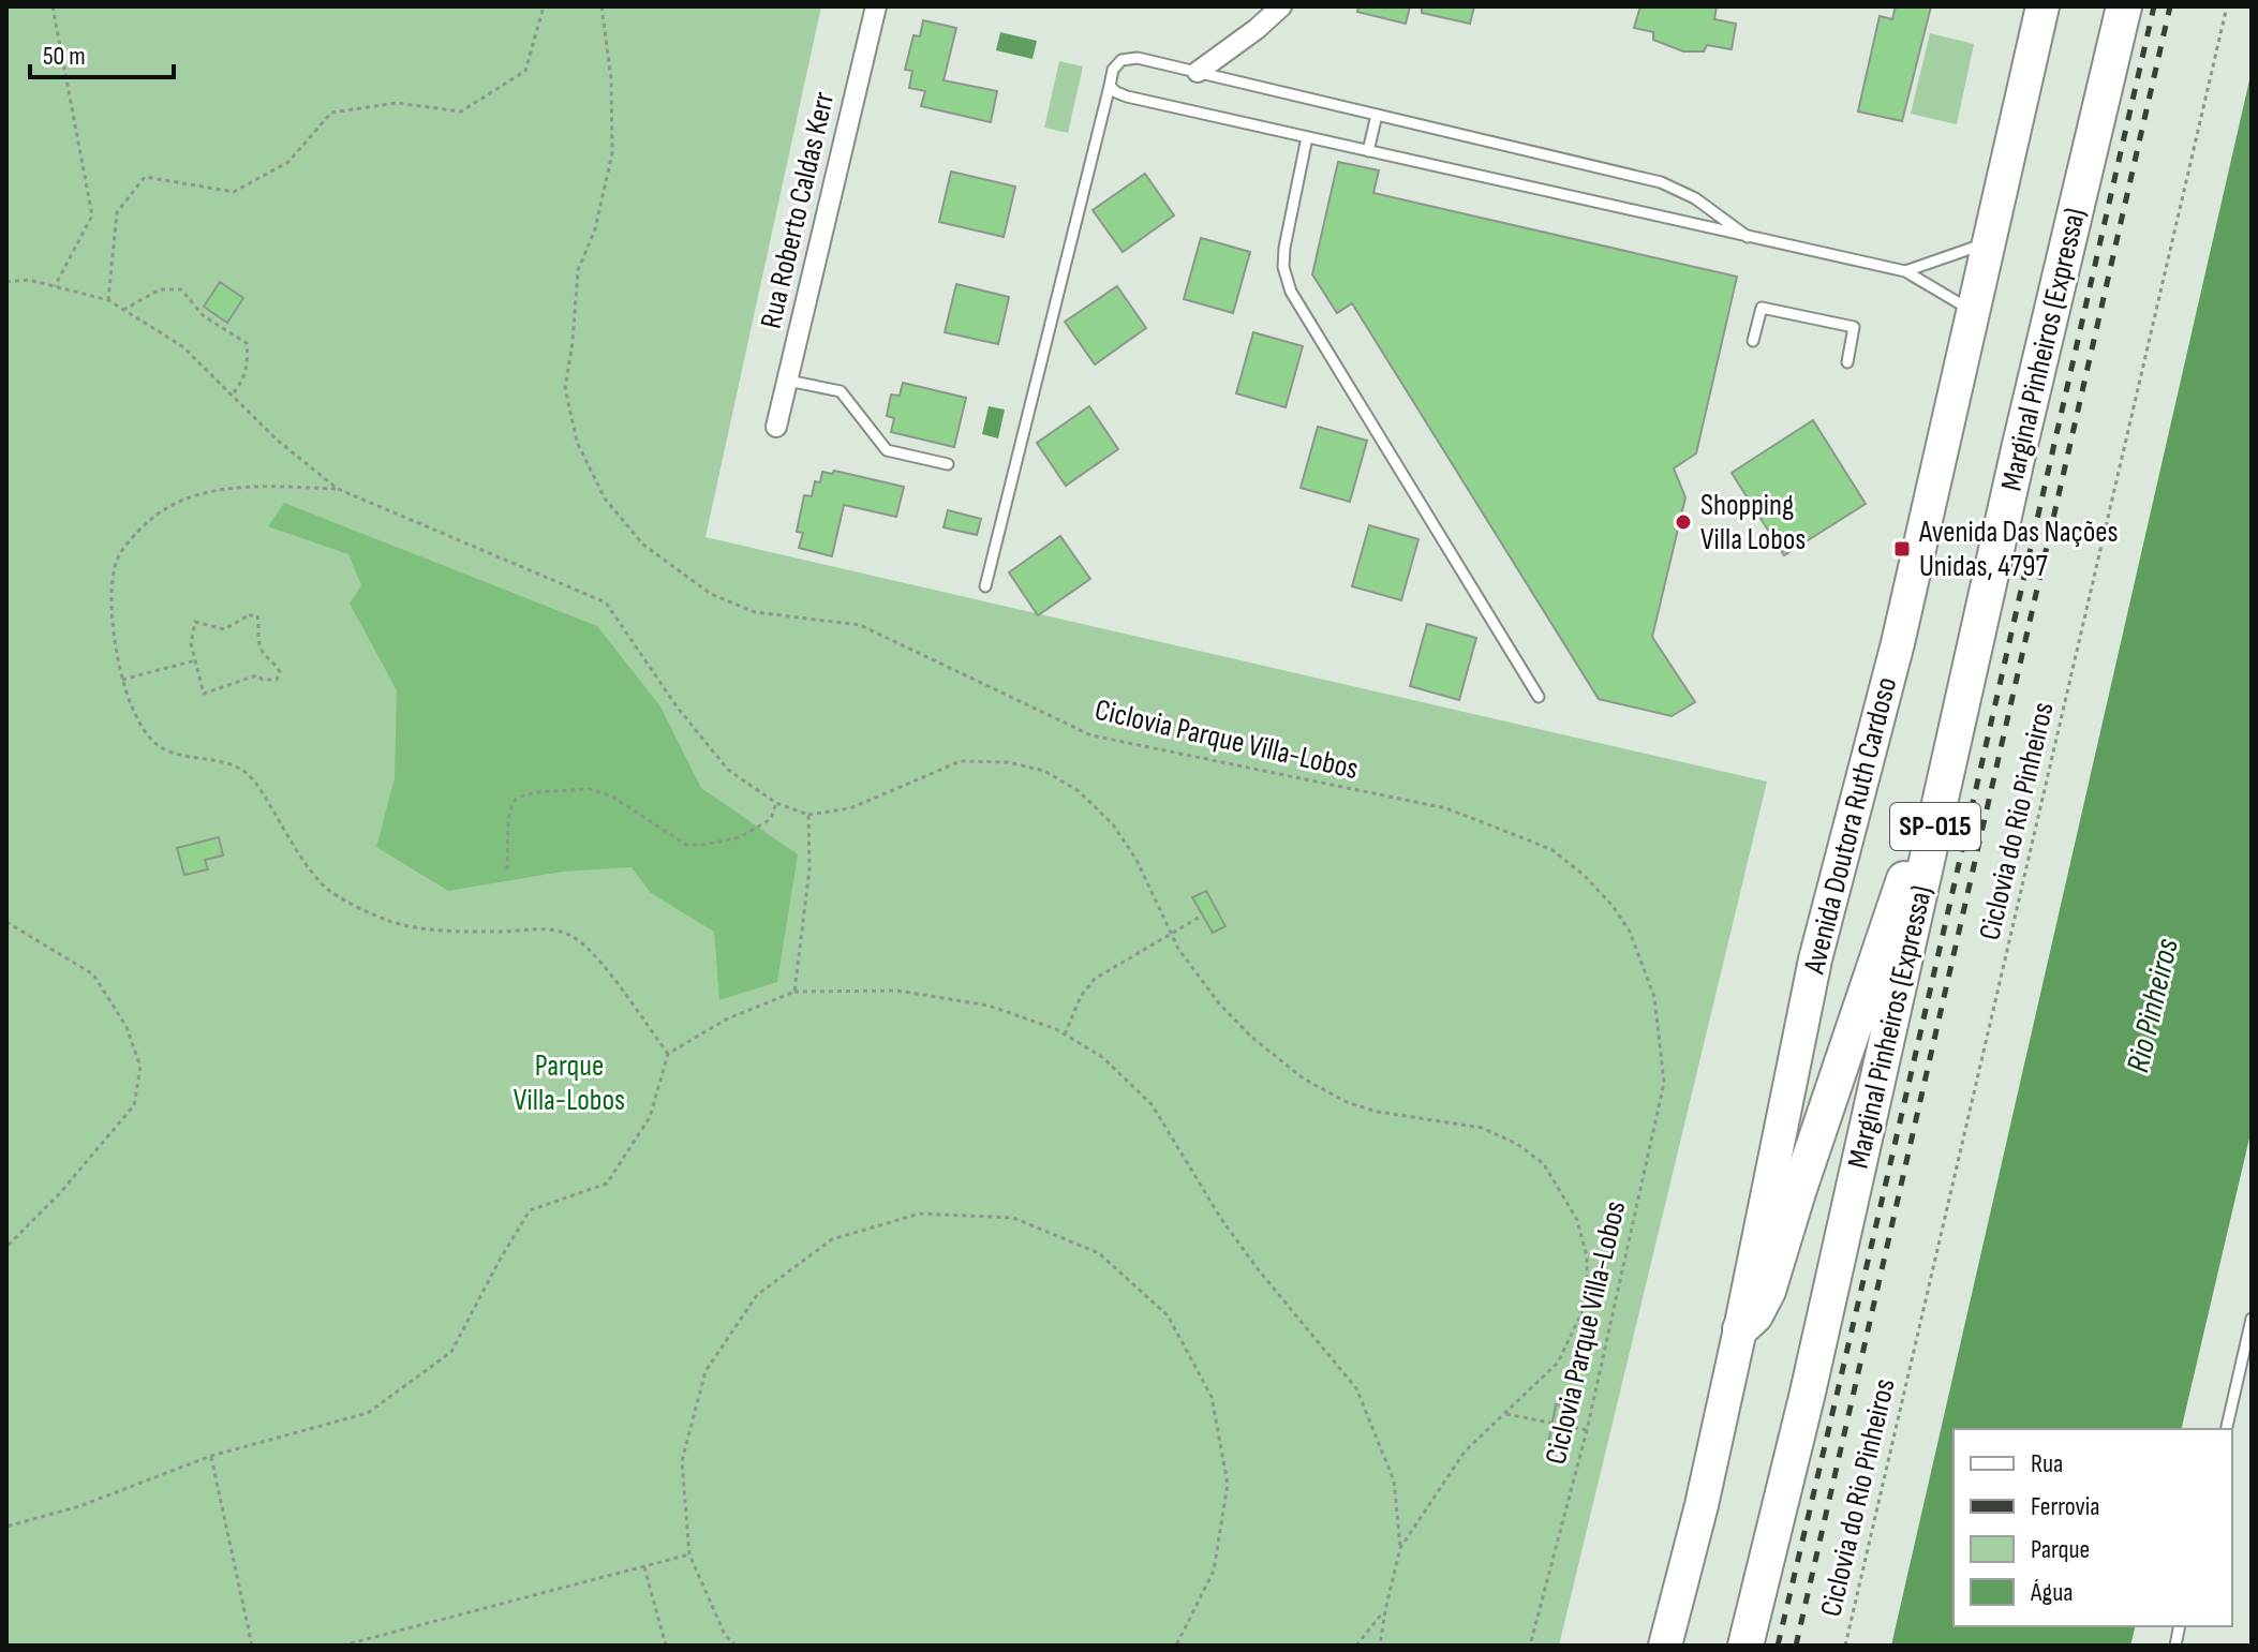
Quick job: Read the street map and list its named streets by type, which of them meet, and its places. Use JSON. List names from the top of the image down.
{
  "streets": {
    "highway": ["Marginal Pinheiros (Expressa)", "Avenida Doutora Ruth Cardoso", "SP-015"],
    "street": ["Rua Roberto Caldas Kerr"],
    "path": ["Ciclovia Parque Villa-Lobos", "Ciclovia do Rio Pinheiros"]
  },
  "water": ["Rio Pinheiros"],
  "parks": ["Parque Villa-Lobos"],
  "places": {
    "other": ["Shopping Villa Lobos"],
    "transit": ["Avenida Das Nações Unidas, 4797"]
  },
  "legend": [
    "Rua",
    "Ferrovia",
    "Parque",
    "Água"
  ],
  "scale_bar": "50 m"
}
